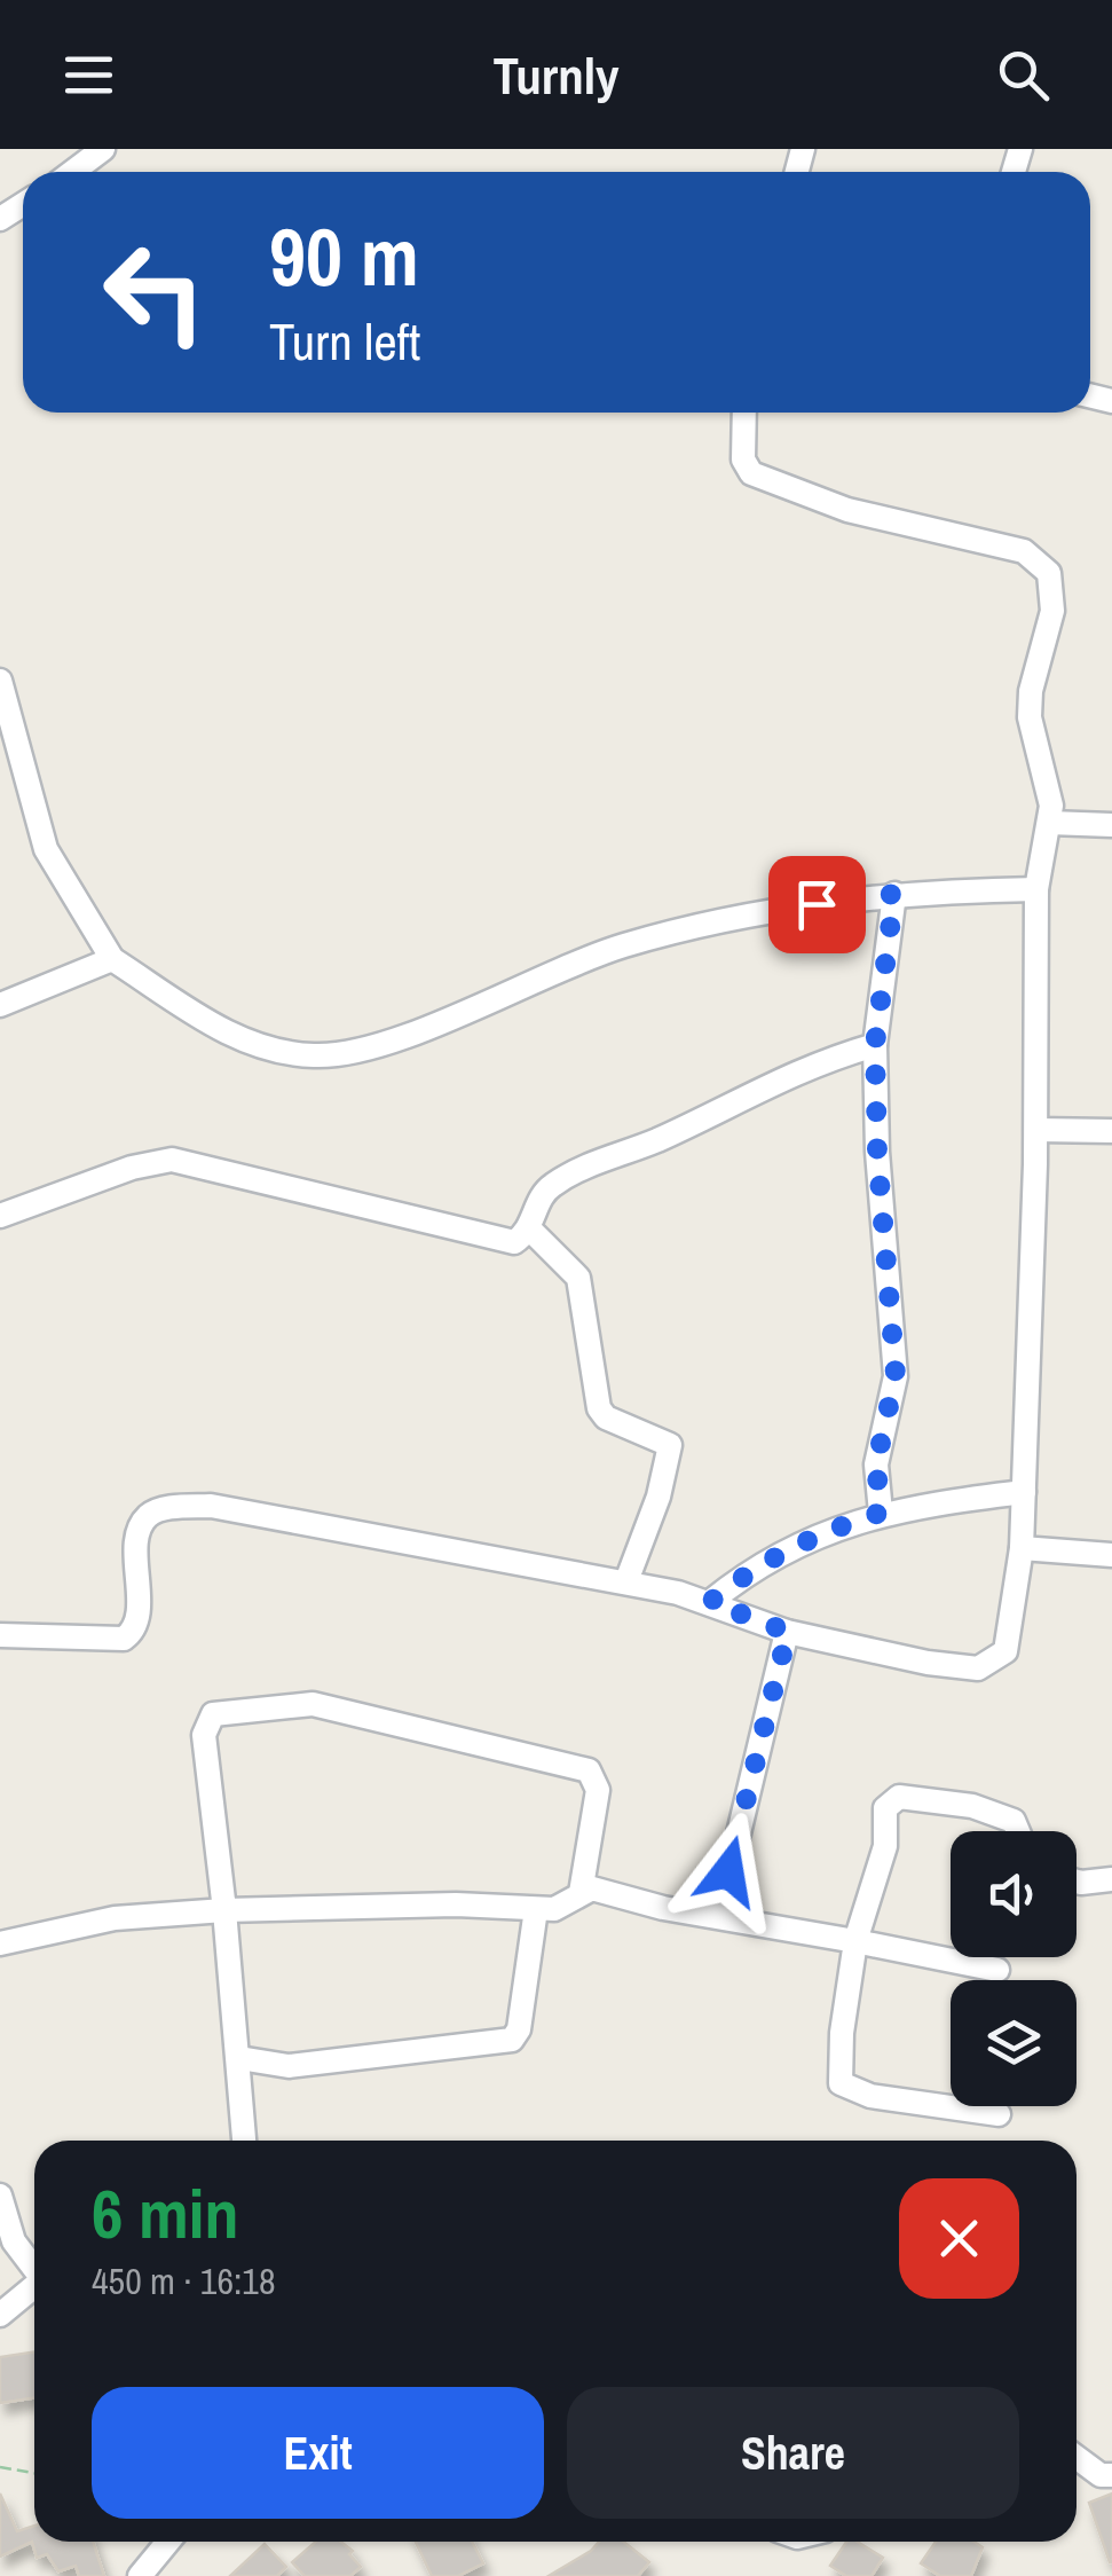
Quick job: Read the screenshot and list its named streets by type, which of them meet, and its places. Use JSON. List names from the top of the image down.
{
  "page": {
    "header": "Turnly",
    "turn": ["90 m", "Turn left"],
    "heading": ["6 min", "450 m · 16:18"],
    "buttons": ["Exit", "Share"]
  }
}
